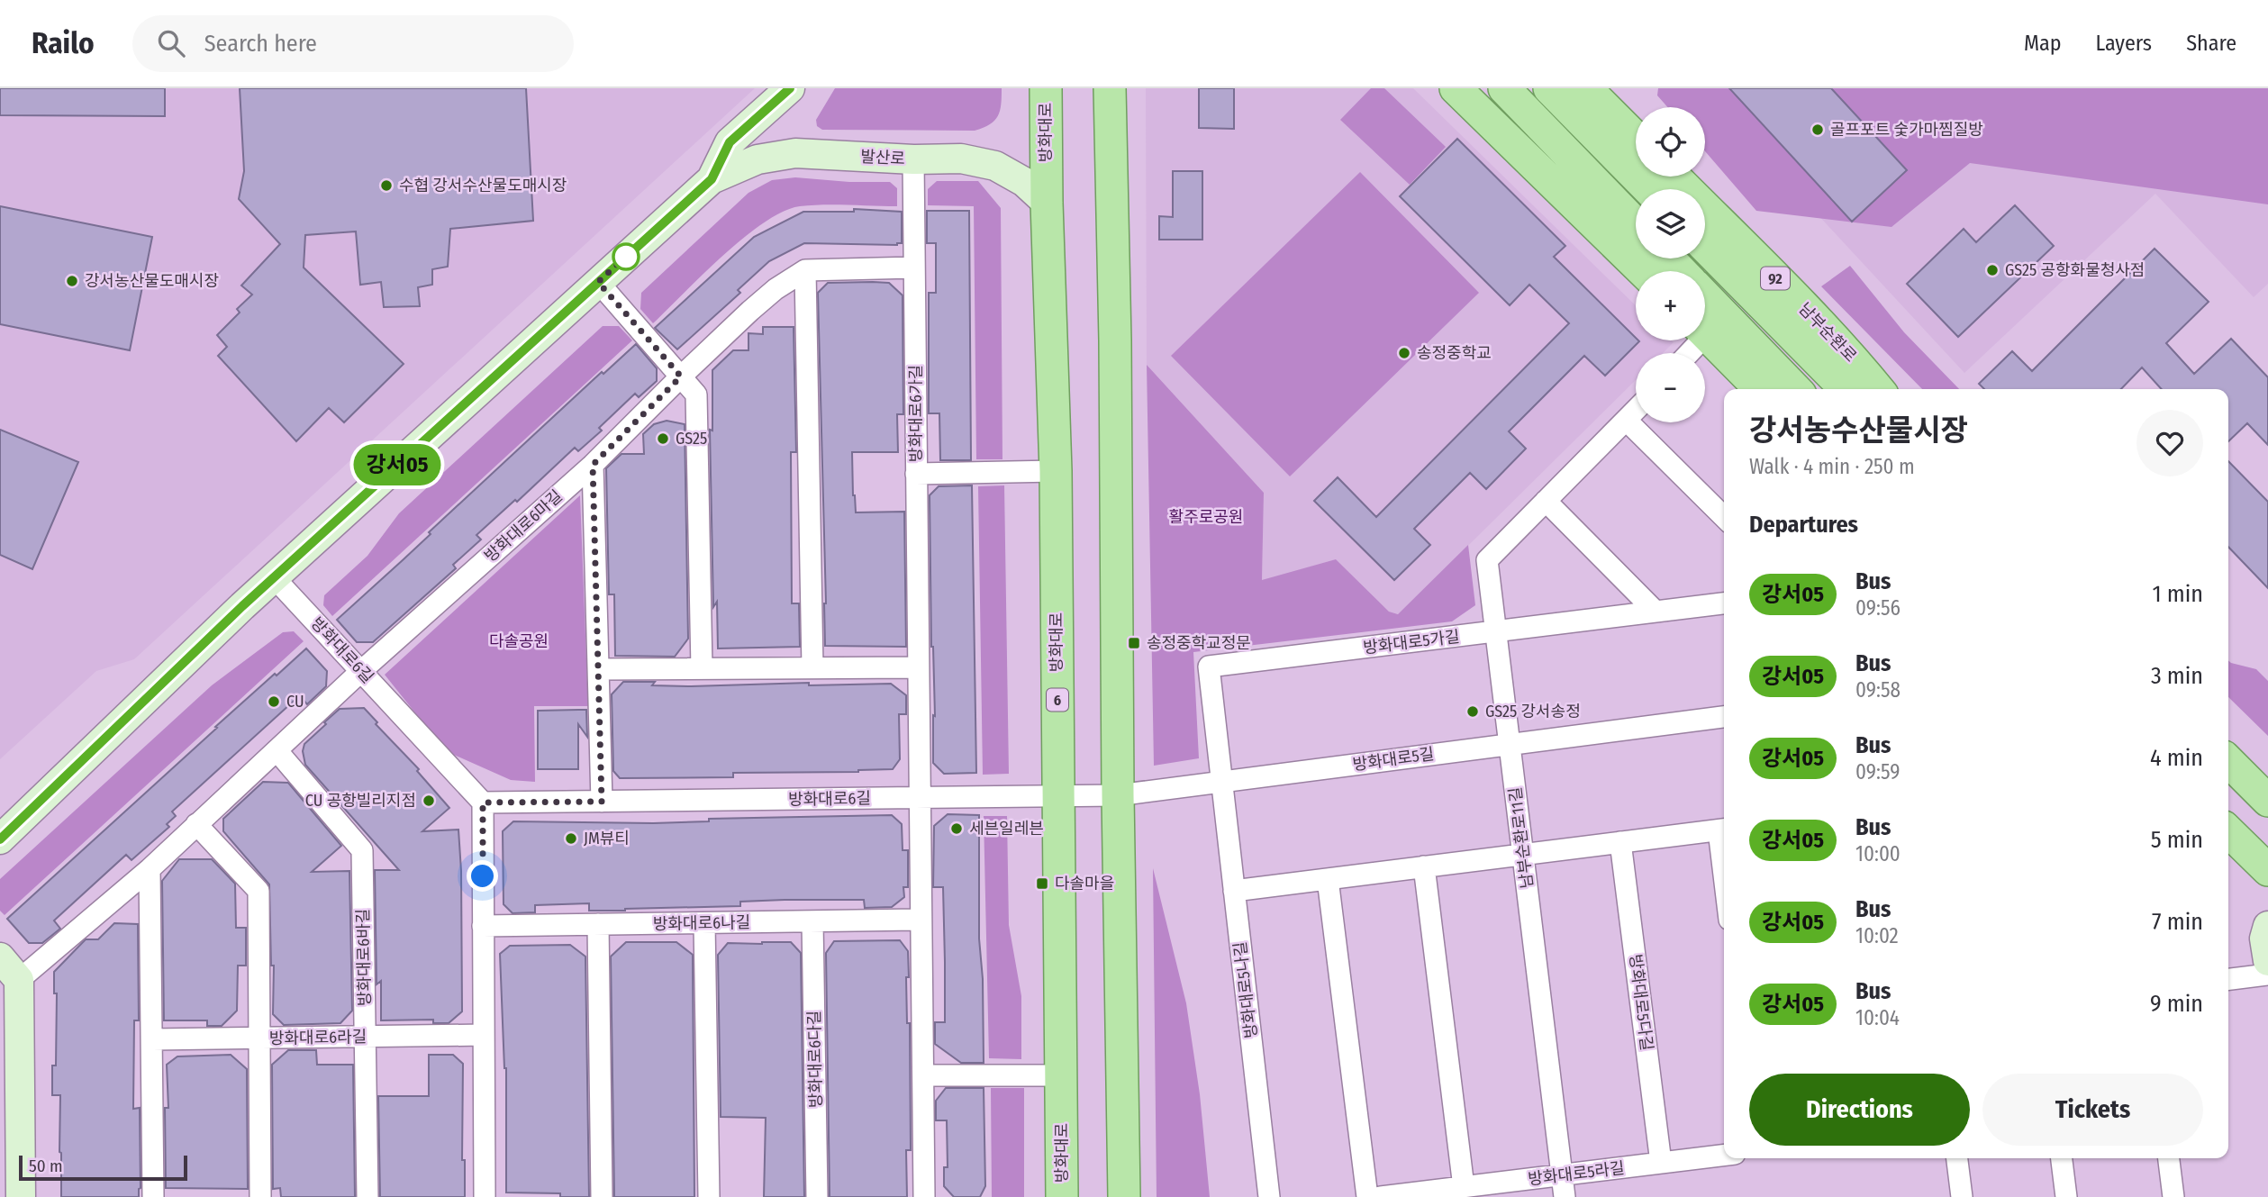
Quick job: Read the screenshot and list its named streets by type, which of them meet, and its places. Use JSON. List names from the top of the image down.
{
  "streets": {
    "main road": [
      "방화대로",
      "92",
      "남부순환로",
      "6"
    ],
    "street": [
      "발산로",
      "방화대로6가길",
      "방화대로6마길",
      "방화대로5가길",
      "방화대로6길",
      "방화대로5길",
      "남부순환로11길",
      "방화대로6나길",
      "방화대로6바길",
      "방화대로5나길",
      "방화대로5다길",
      "방화대로6라길",
      "방화대로6다길",
      "방화대로5라길"
    ]
  },
  "crossings": [
    ["방화대로", "발산로"],
    ["방화대로", "방화대로6길"],
    ["방화대로", "방화대로5길"],
    ["발산로", "방화대로6가길"],
    ["발산로", "방화대로6길"],
    ["방화대로6가길", "방화대로6길"],
    ["방화대로6마길", "방화대로6길"],
    ["방화대로5가길", "방화대로5길"],
    ["방화대로5가길", "남부순환로11길"],
    ["방화대로5가길", "방화대로5나길"],
    ["방화대로6길", "방화대로5길"],
    ["방화대로5길", "남부순환로11길"],
    ["방화대로5길", "방화대로5나길"],
    ["남부순환로11길", "방화대로5라길"],
    ["방화대로6나길", "방화대로6다길"],
    ["방화대로6바길", "방화대로6라길"],
    ["방화대로5다길", "방화대로5라길"]
  ],
  "parks": ["활주로공원", "다솔공원"],
  "places": {
    "other": [
      "골프포트 숯가마찜질방",
      "수협 강서수산물도매시장",
      "GS25 공항화물청사점",
      "강서농산물도매시장",
      "송정중학교",
      "GS25",
      "CU",
      "GS25 강서송정",
      "CU 공항빌리지점",
      "세븐일레븐",
      "JM뷰티"
    ],
    "transit": ["송정중학교정문", "다솔마을"]
  },
  "lines": ["bus line 강서05"],
  "scale_bar": "50 m",
  "page": {
    "header": "Railo",
    "search": "Search here",
    "nav": ["Map", "Layers", "Share"],
    "on_map": "강서05",
    "map_buttons": ["+", "−"],
    "heading": [
      ["강서농수산물시장", "Walk · 4 min · 250 m"],
      "Departures"
    ],
    "list": [
      {
        "mark": "강서05",
        "name": "Bus",
        "note": "09:56",
        "value": "1 min"
      },
      {
        "mark": "강서05",
        "name": "Bus",
        "note": "09:58",
        "value": "3 min"
      },
      {
        "mark": "강서05",
        "name": "Bus",
        "note": "09:59",
        "value": "4 min"
      },
      {
        "mark": "강서05",
        "name": "Bus",
        "note": "10:00",
        "value": "5 min"
      },
      {
        "mark": "강서05",
        "name": "Bus",
        "note": "10:02",
        "value": "7 min"
      },
      {
        "mark": "강서05",
        "name": "Bus",
        "note": "10:04",
        "value": "9 min"
      }
    ],
    "buttons": ["Directions", "Tickets"],
    "scale": "50 m"
  }
}
